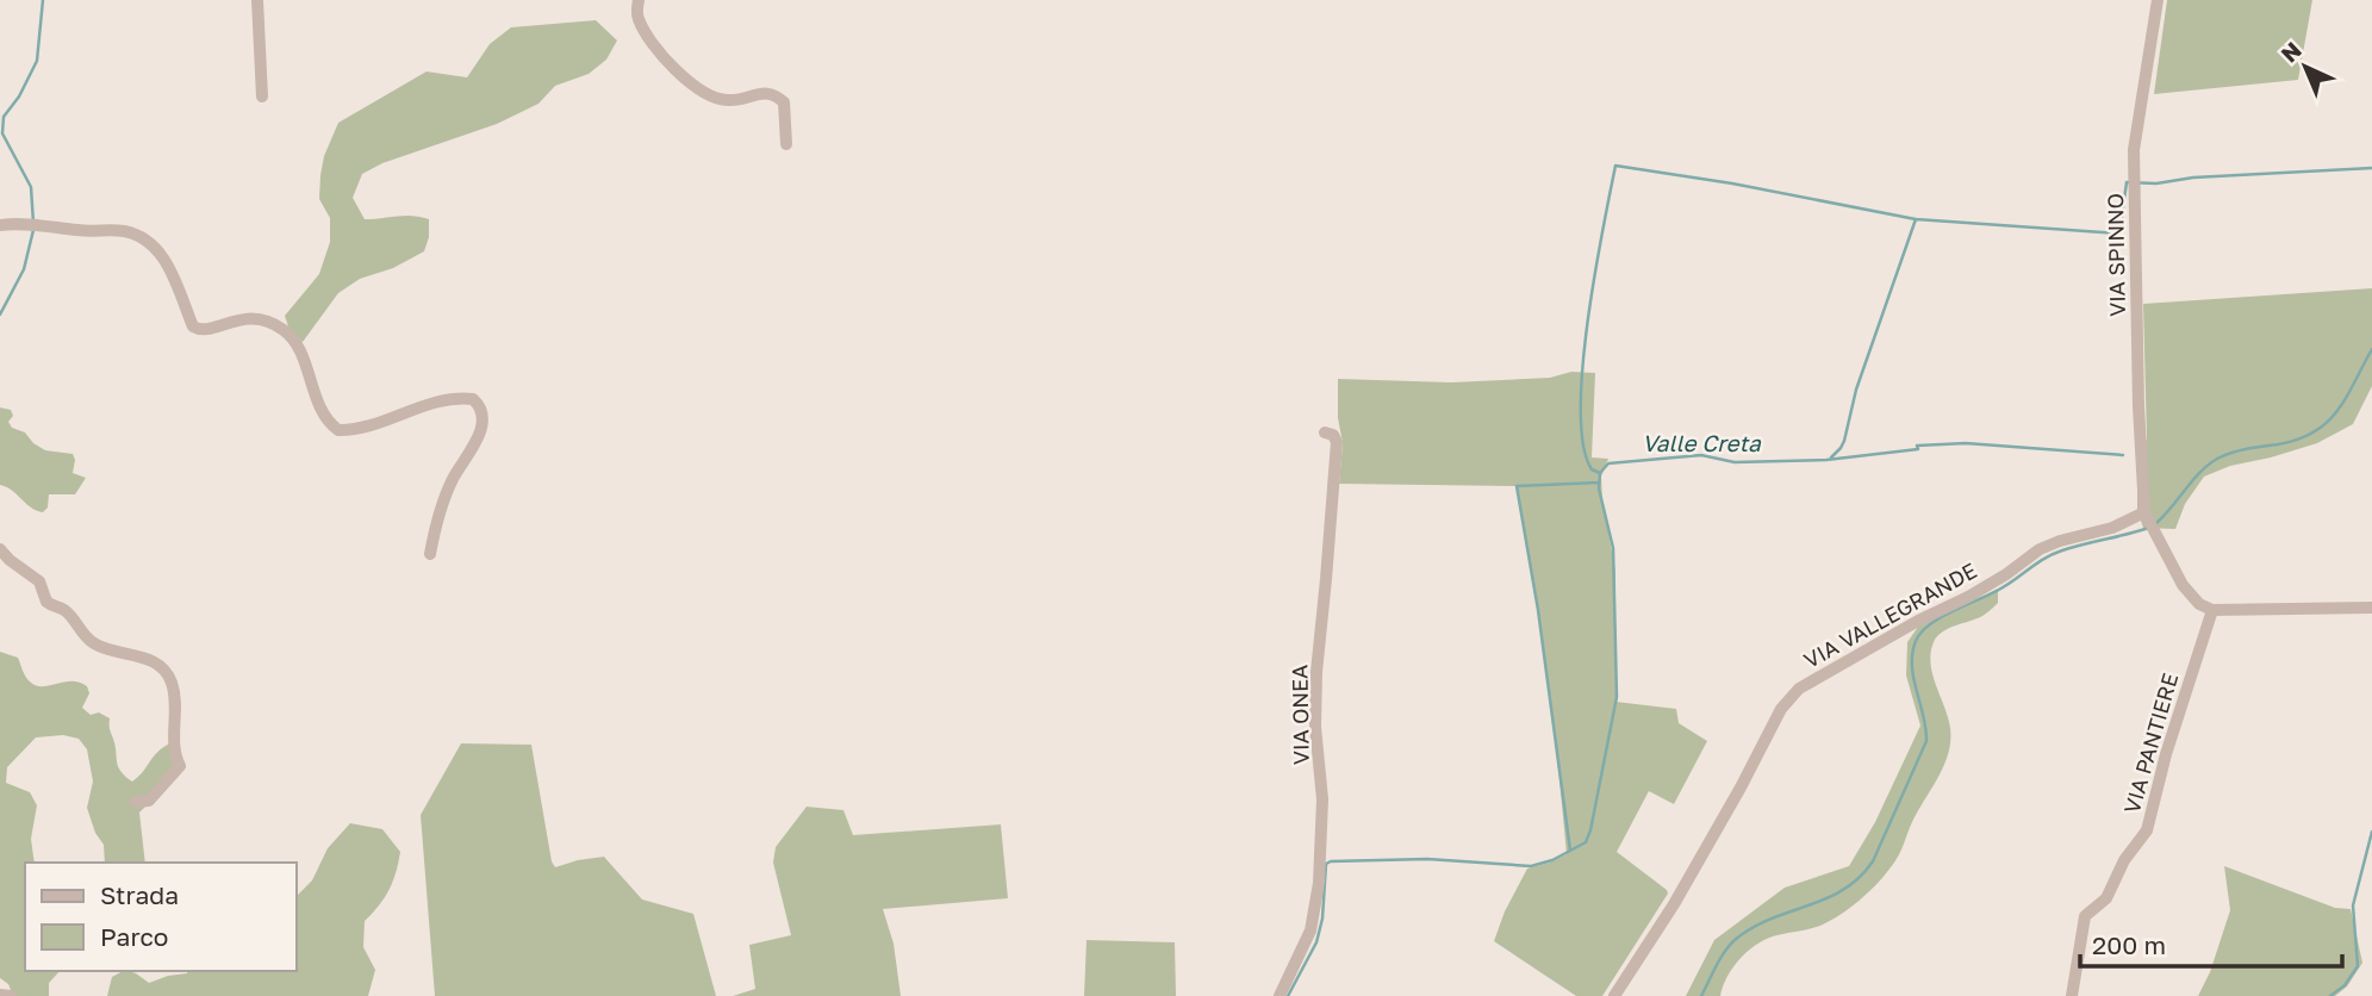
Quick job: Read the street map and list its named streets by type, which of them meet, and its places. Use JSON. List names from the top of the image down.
{
  "streets": {
    "street": [
      "VIA SPINNO",
      "VIA VALLEGRANDE",
      "VIA ONEA",
      "VIA PANTIERE"
    ]
  },
  "crossings": [
    ["VIA SPINNO", "VIA VALLEGRANDE"]
  ],
  "water": ["Valle Creta"],
  "legend": ["Strada", "Parco"],
  "scale_bar": "200 m",
  "north": "top left"
}
